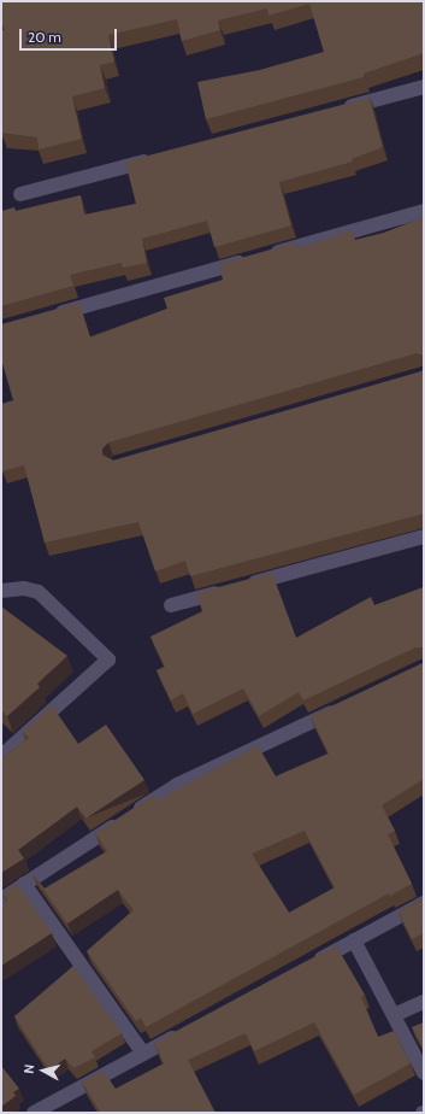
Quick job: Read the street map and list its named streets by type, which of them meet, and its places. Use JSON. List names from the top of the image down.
{
  "scale_bar": "20 m",
  "north": "left"
}
